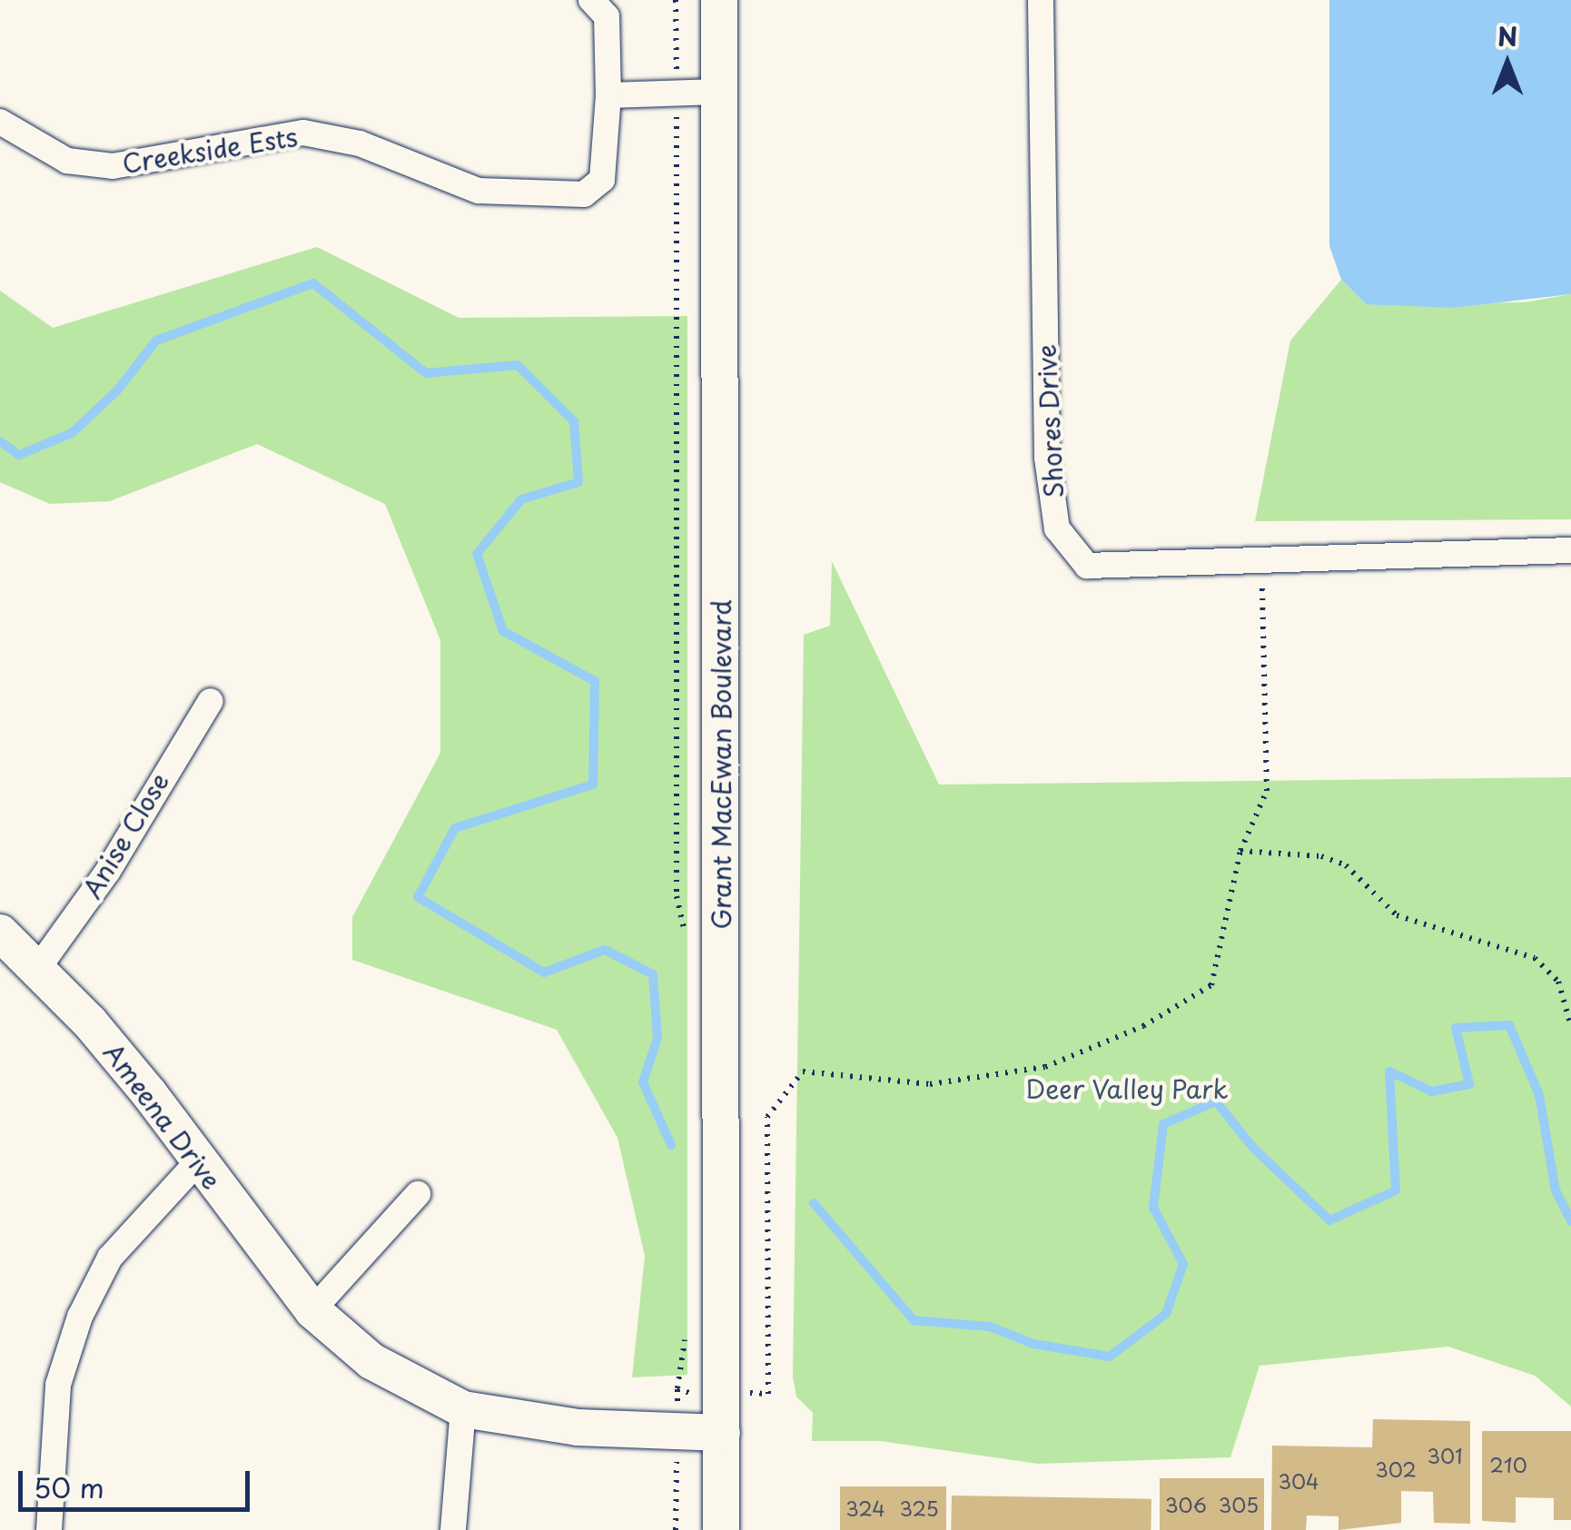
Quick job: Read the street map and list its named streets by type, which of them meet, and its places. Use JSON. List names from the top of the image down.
{
  "streets": {
    "main road": ["Grant MacEwan Boulevard", "Ameena Drive"],
    "street": ["Creekside Ests", "Shores Drive", "Anise Close"]
  },
  "crossings": [
    ["Grant MacEwan Boulevard", "Ameena Drive"],
    ["Anise Close", "Ameena Drive"]
  ],
  "parks": ["Deer Valley Park"],
  "house_numbers": [
    "301",
    "210",
    "302",
    "304",
    "306",
    "305",
    "324",
    "325"
  ],
  "scale_bar": "50 m",
  "north": "top"
}
